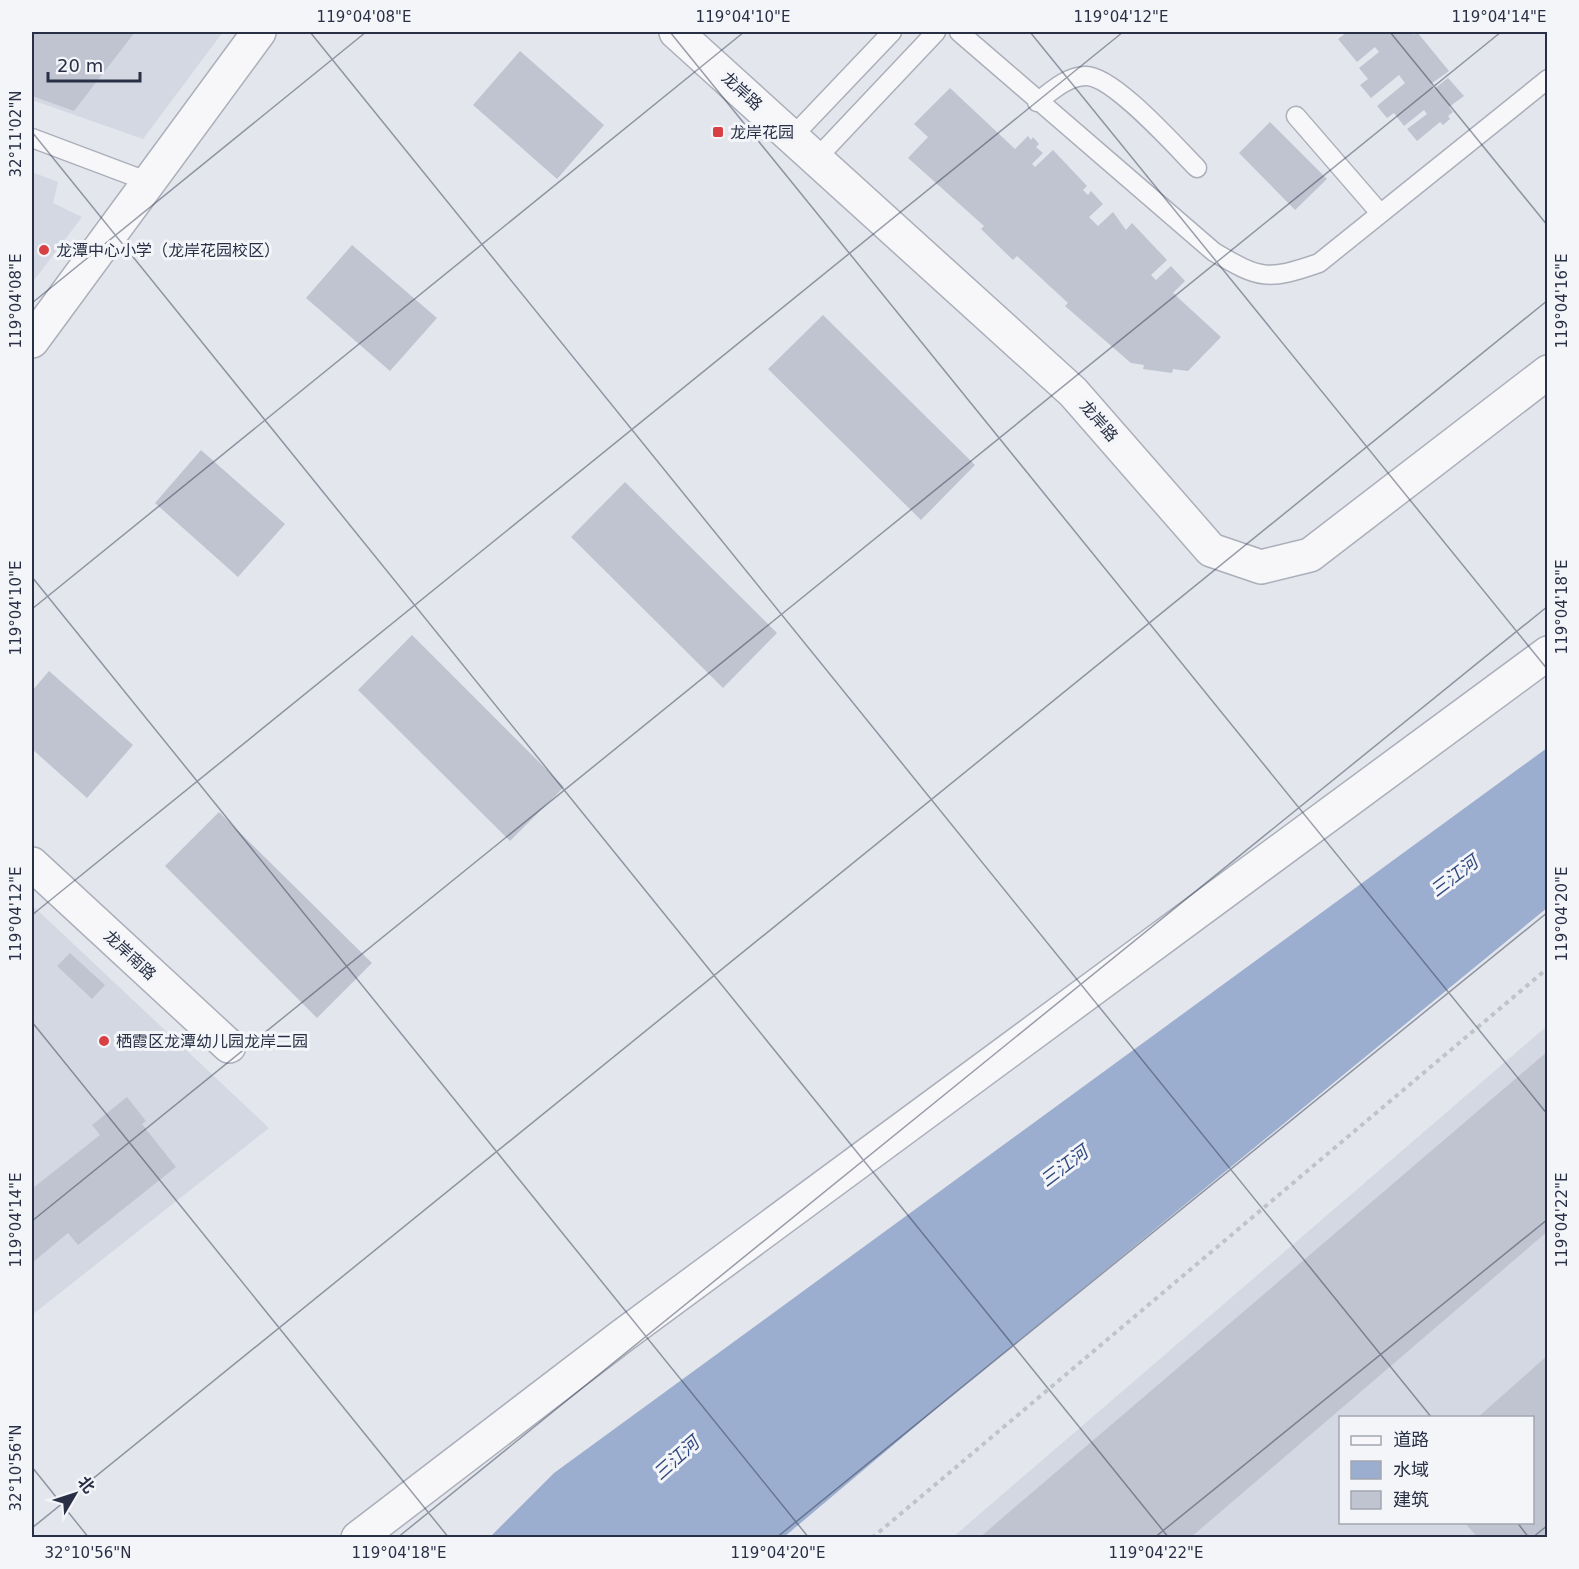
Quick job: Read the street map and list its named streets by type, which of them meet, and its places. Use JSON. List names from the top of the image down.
{
  "streets": {
    "street": ["龙岸路", "龙岸南路"]
  },
  "water": ["三江河"],
  "places": {
    "transit": ["龙岸花园"],
    "other": ["龙潭中心小学（龙岸花园校区）", "栖霞区龙潭幼儿园龙岸二园"]
  },
  "legend": ["道路", "水域", "建筑"],
  "scale_bar": "20 m",
  "north": "top right",
  "coordinates": [
    "119°04'08\"E",
    "119°04'10\"E",
    "119°04'12\"E",
    "119°04'14\"E",
    "32°11'02\"N",
    "119°04'16\"E",
    "119°04'18\"E",
    "119°04'20\"E",
    "119°04'22\"E",
    "32°10'56\"N"
  ]
}
